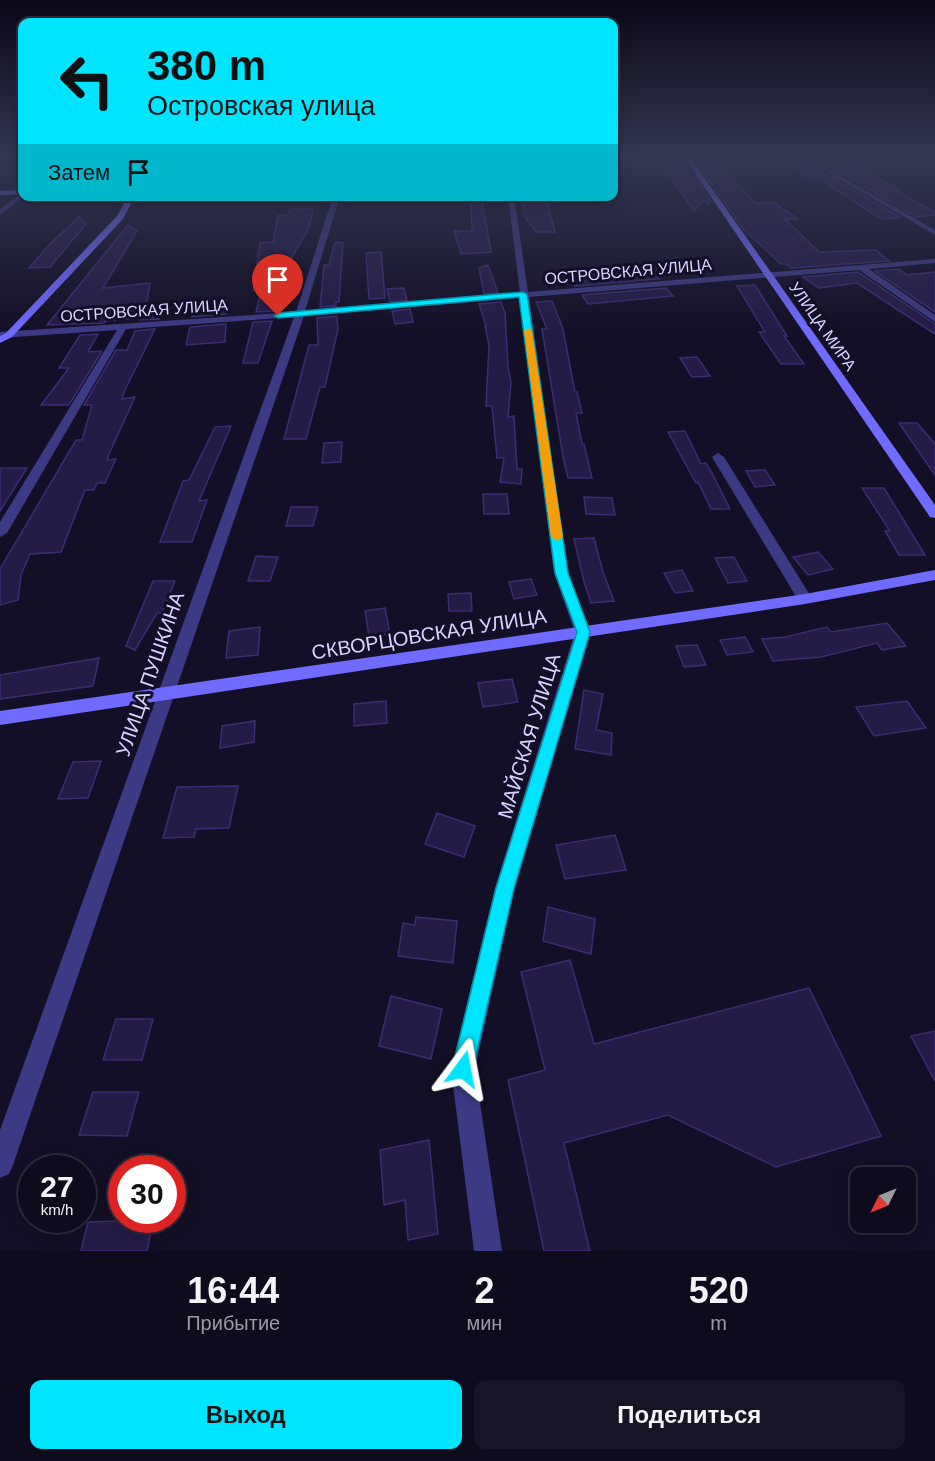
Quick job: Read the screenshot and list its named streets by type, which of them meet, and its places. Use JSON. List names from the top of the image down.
{
  "streets": {
    "street": [
      "ОСТРОВСКАЯ УЛИЦА",
      "УЛИЦА МИРА",
      "СКВОРЦОВСКАЯ УЛИЦА",
      "УЛИЦА ПУШКИНА",
      "МАЙСКАЯ УЛИЦА"
    ]
  },
  "crossings": [
    ["ОСТРОВСКАЯ УЛИЦА", "УЛИЦА МИРА"],
    ["ОСТРОВСКАЯ УЛИЦА", "УЛИЦА ПУШКИНА"],
    ["СКВОРЦОВСКАЯ УЛИЦА", "УЛИЦА ПУШКИНА"],
    ["СКВОРЦОВСКАЯ УЛИЦА", "МАЙСКАЯ УЛИЦА"]
  ],
  "north": "bottom left",
  "page": {
    "turn": ["380 m", "Островская улица"],
    "then": "Затем",
    "speed": "27 km/h",
    "limit": "30",
    "eta": [
      "16:44",
      "Прибытие",
      "2",
      "мин",
      "520",
      "m"
    ],
    "buttons": ["Выход", "Поделиться"]
  }
}
